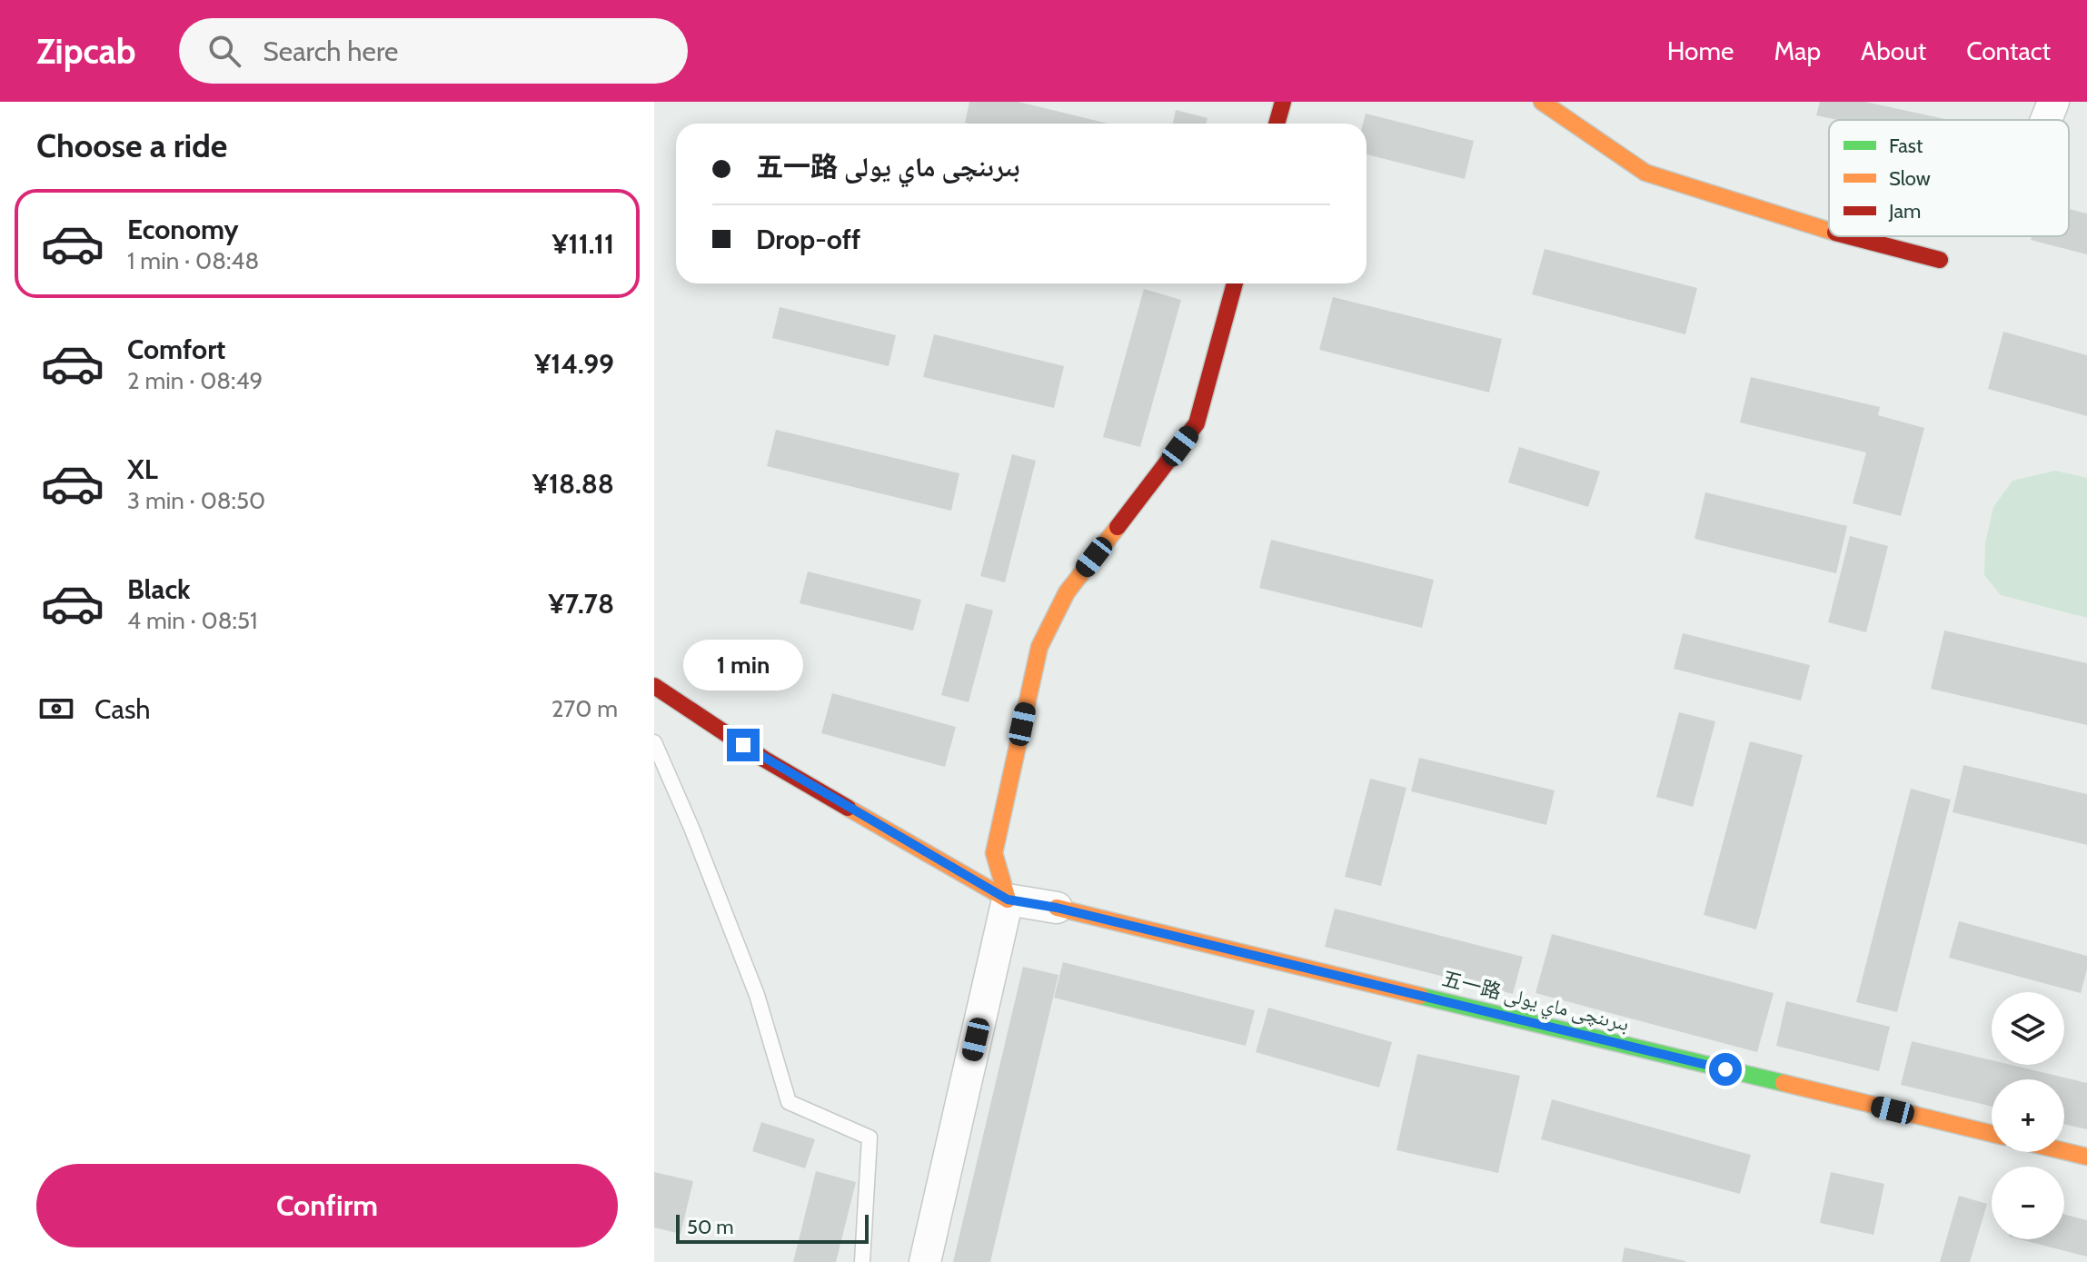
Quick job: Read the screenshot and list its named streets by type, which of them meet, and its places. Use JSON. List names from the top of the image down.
{
  "streets": {
    "street": ["五一路 بىرىنچى ماي يولى"]
  },
  "legend": ["Fast", "Slow", "Jam"],
  "scale_bar": "50 m",
  "page": {
    "header": "Zipcab",
    "search": "Search here",
    "nav": [
      "Home",
      "Map",
      "About",
      "Contact"
    ],
    "heading": "Choose a ride",
    "banner": ["五一路 بىرىنچى ماي يولى", "Drop-off"],
    "list": [
      {
        "name": "Economy",
        "note": "1 min · 08:48",
        "value": "¥11.11"
      },
      {
        "name": "Comfort",
        "note": "2 min · 08:49",
        "value": "¥14.99"
      },
      {
        "name": "XL",
        "note": "3 min · 08:50",
        "value": "¥18.88"
      },
      {
        "name": "Black",
        "note": "4 min · 08:51",
        "value": "¥7.78"
      }
    ],
    "bubble": "1 min",
    "pay": ["Cash", "270 m"],
    "map_buttons": ["+", "−"],
    "buttons": "Confirm",
    "scale": "50 m"
  }
}
